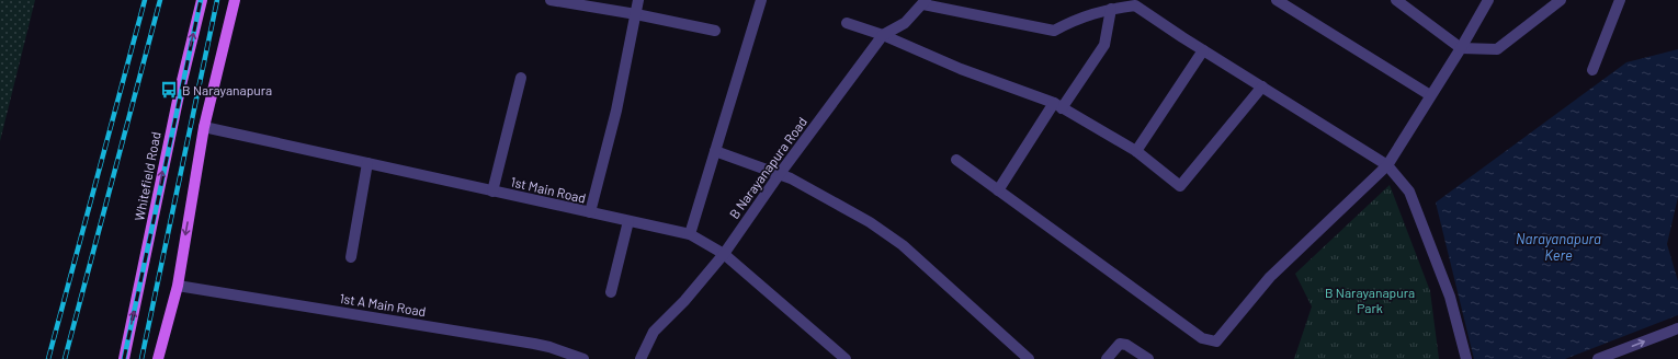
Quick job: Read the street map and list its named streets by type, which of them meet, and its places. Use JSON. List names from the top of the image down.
{
  "streets": {
    "main road": ["Whitefield Road"],
    "street": ["B Narayanapura Road", "1st Main Road", "1st A Main Road"]
  },
  "crossings": [
    ["B Narayanapura Road", "1st Main Road"]
  ],
  "water": ["Narayanapura Kere"],
  "parks": ["B Narayanapura Park"],
  "places": {
    "bus stop": ["B Narayanapura"]
  }
}
